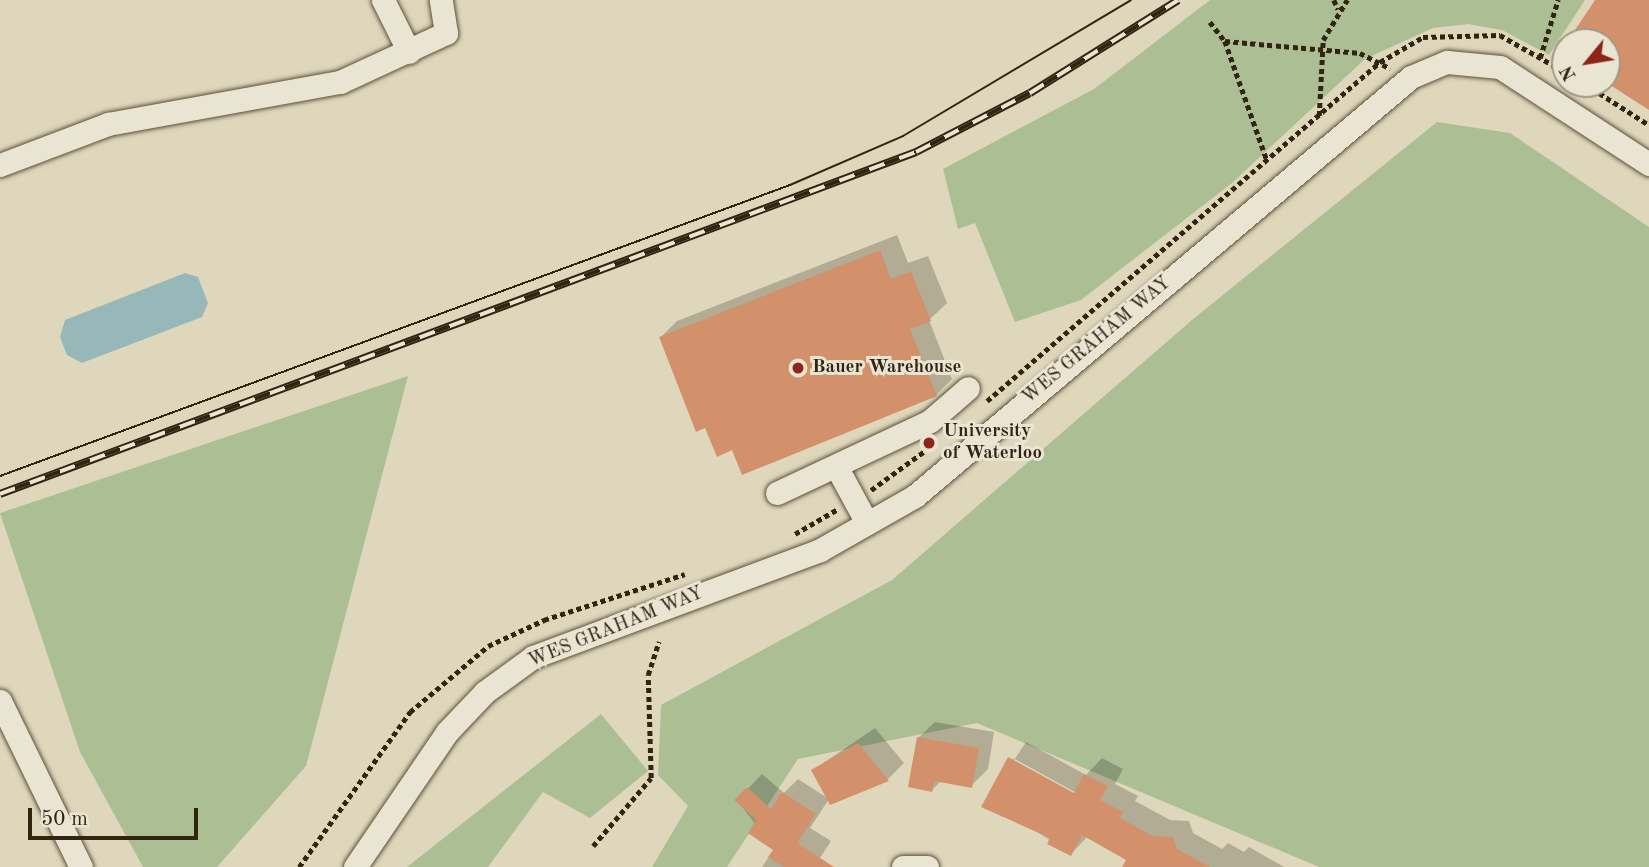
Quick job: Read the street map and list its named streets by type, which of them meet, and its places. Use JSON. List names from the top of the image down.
{
  "streets": {
    "street": ["WES GRAHAM WAY"]
  },
  "places": ["Bauer Warehouse", "University of Waterloo"],
  "scale_bar": "50 m",
  "north": "bottom left"
}
